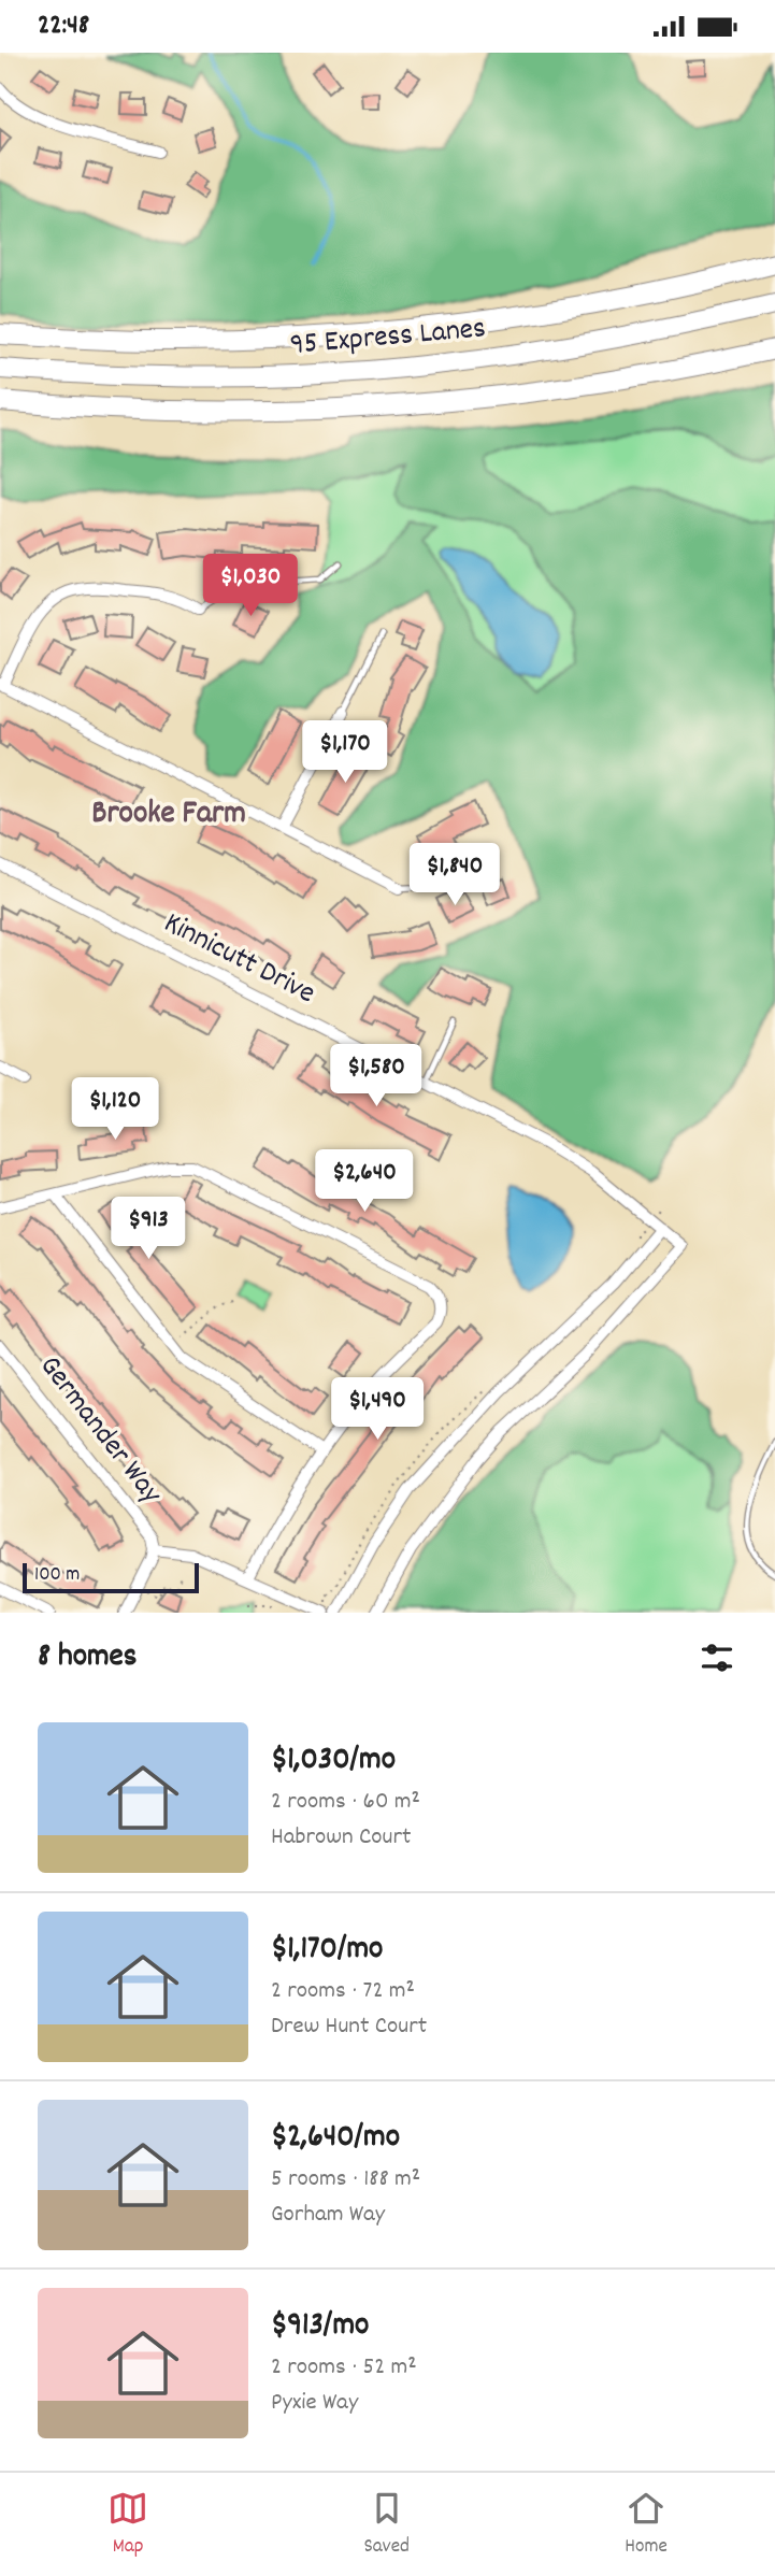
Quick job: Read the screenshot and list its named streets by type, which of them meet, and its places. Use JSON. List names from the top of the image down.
{
  "streets": {
    "highway": ["95 Express Lanes"],
    "street": ["Kinnicutt Drive", "Germander Way"]
  },
  "districts": ["Brooke Farm"],
  "scale_bar": "100 m",
  "page": {
    "status": "22:48",
    "price": [
      "$1,030",
      "$1,170",
      "$1,840",
      "$1,580",
      "$1,120",
      "$2,640",
      "$913",
      "$1,490"
    ],
    "scale": "100 m",
    "heading": "8 homes",
    "list": [
      {
        "name": "$1,030/mo",
        "note": "2 rooms · 60 m² · Habrown Court"
      },
      {
        "name": "$1,170/mo",
        "note": "2 rooms · 72 m² · Drew Hunt Court"
      },
      {
        "name": "$2,640/mo",
        "note": "5 rooms · 188 m² · Gorham Way"
      },
      {
        "name": "$913/mo",
        "note": "2 rooms · 52 m² · Pyxie Way"
      }
    ],
    "tabs": ["Map", "Saved", "Home"]
  }
}
